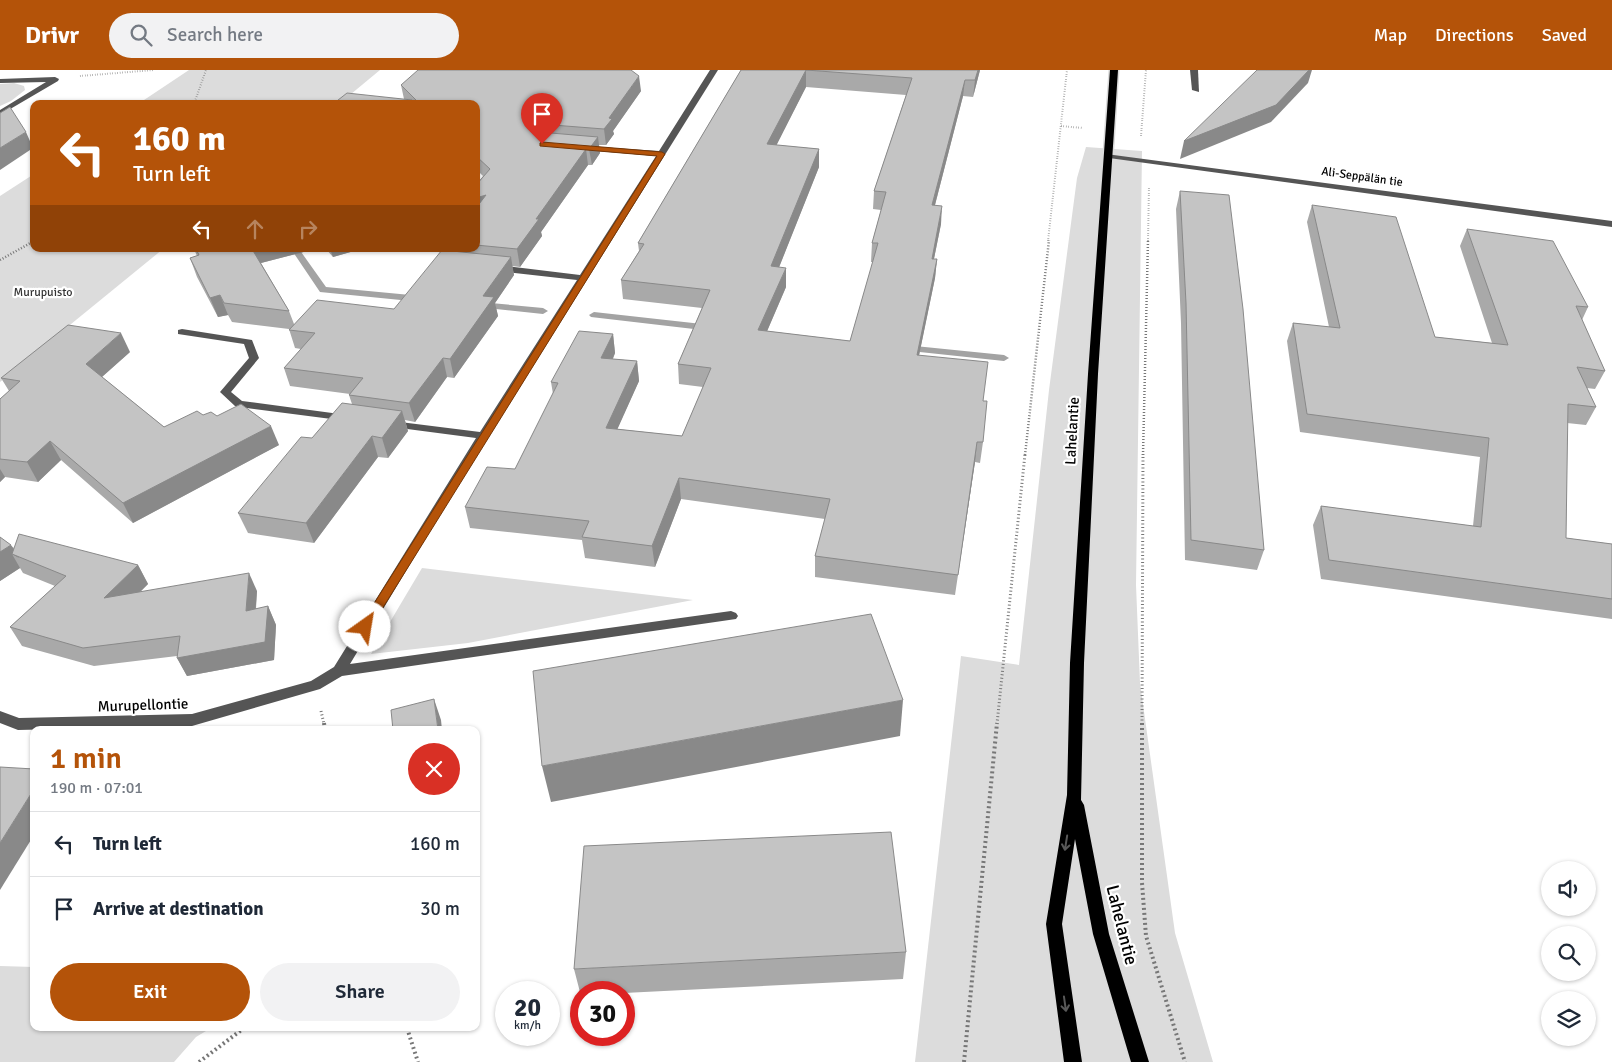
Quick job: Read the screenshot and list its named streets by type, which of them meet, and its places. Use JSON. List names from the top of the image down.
{
  "streets": {
    "main road": ["Lahelantie"],
    "street": ["Ali-Seppälän tie", "Murupellontie"]
  },
  "crossings": [
    ["Ali-Seppälän tie", "Lahelantie"]
  ],
  "parks": ["Murupuisto"],
  "page": {
    "header": "Drivr",
    "search": "Search here",
    "nav": ["Map", "Directions", "Saved"],
    "turn": ["160 m", "Turn left"],
    "heading": ["1 min", "190 m · 07:01"],
    "list": [
      {
        "name": "Turn left",
        "value": "160 m"
      },
      {
        "name": "Arrive at destination",
        "value": "30 m"
      }
    ],
    "buttons": ["Exit", "Share"],
    "speed": "20 km/h",
    "limit": "30"
  }
}
